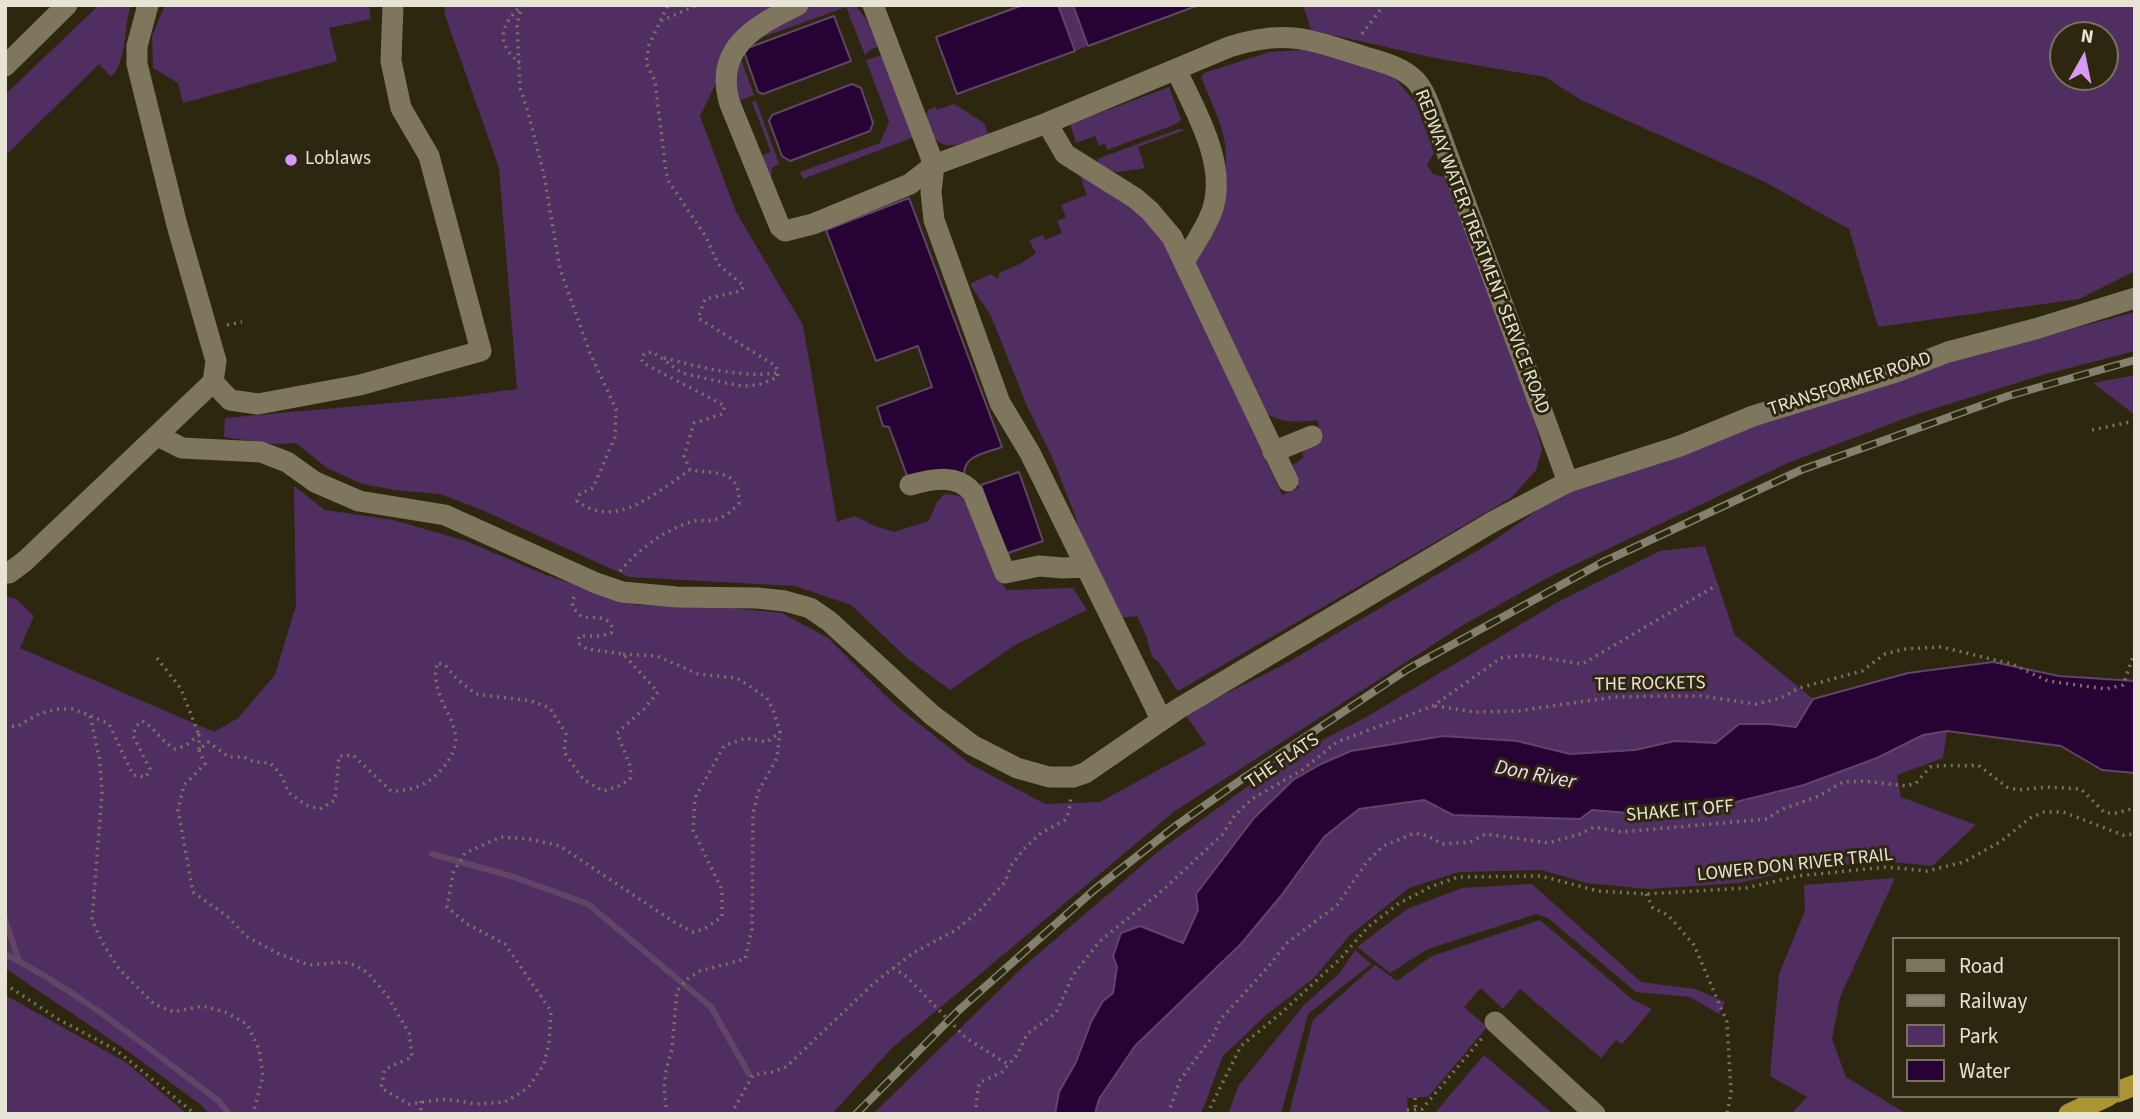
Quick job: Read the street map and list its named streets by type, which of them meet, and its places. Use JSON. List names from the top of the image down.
{
  "streets": {
    "street": ["REDWAY WATER TREATMENT SERVICE ROAD", "TRANSFORMER ROAD"],
    "path": [
      "THE ROCKETS",
      "THE FLATS",
      "SHAKE IT OFF",
      "LOWER DON RIVER TRAIL"
    ]
  },
  "crossings": [
    ["REDWAY WATER TREATMENT SERVICE ROAD", "TRANSFORMER ROAD"],
    ["THE ROCKETS", "THE FLATS"]
  ],
  "water": ["Don River"],
  "places": ["Loblaws"],
  "legend": [
    "Road",
    "Railway",
    "Park",
    "Water"
  ],
  "north": "top"
}
